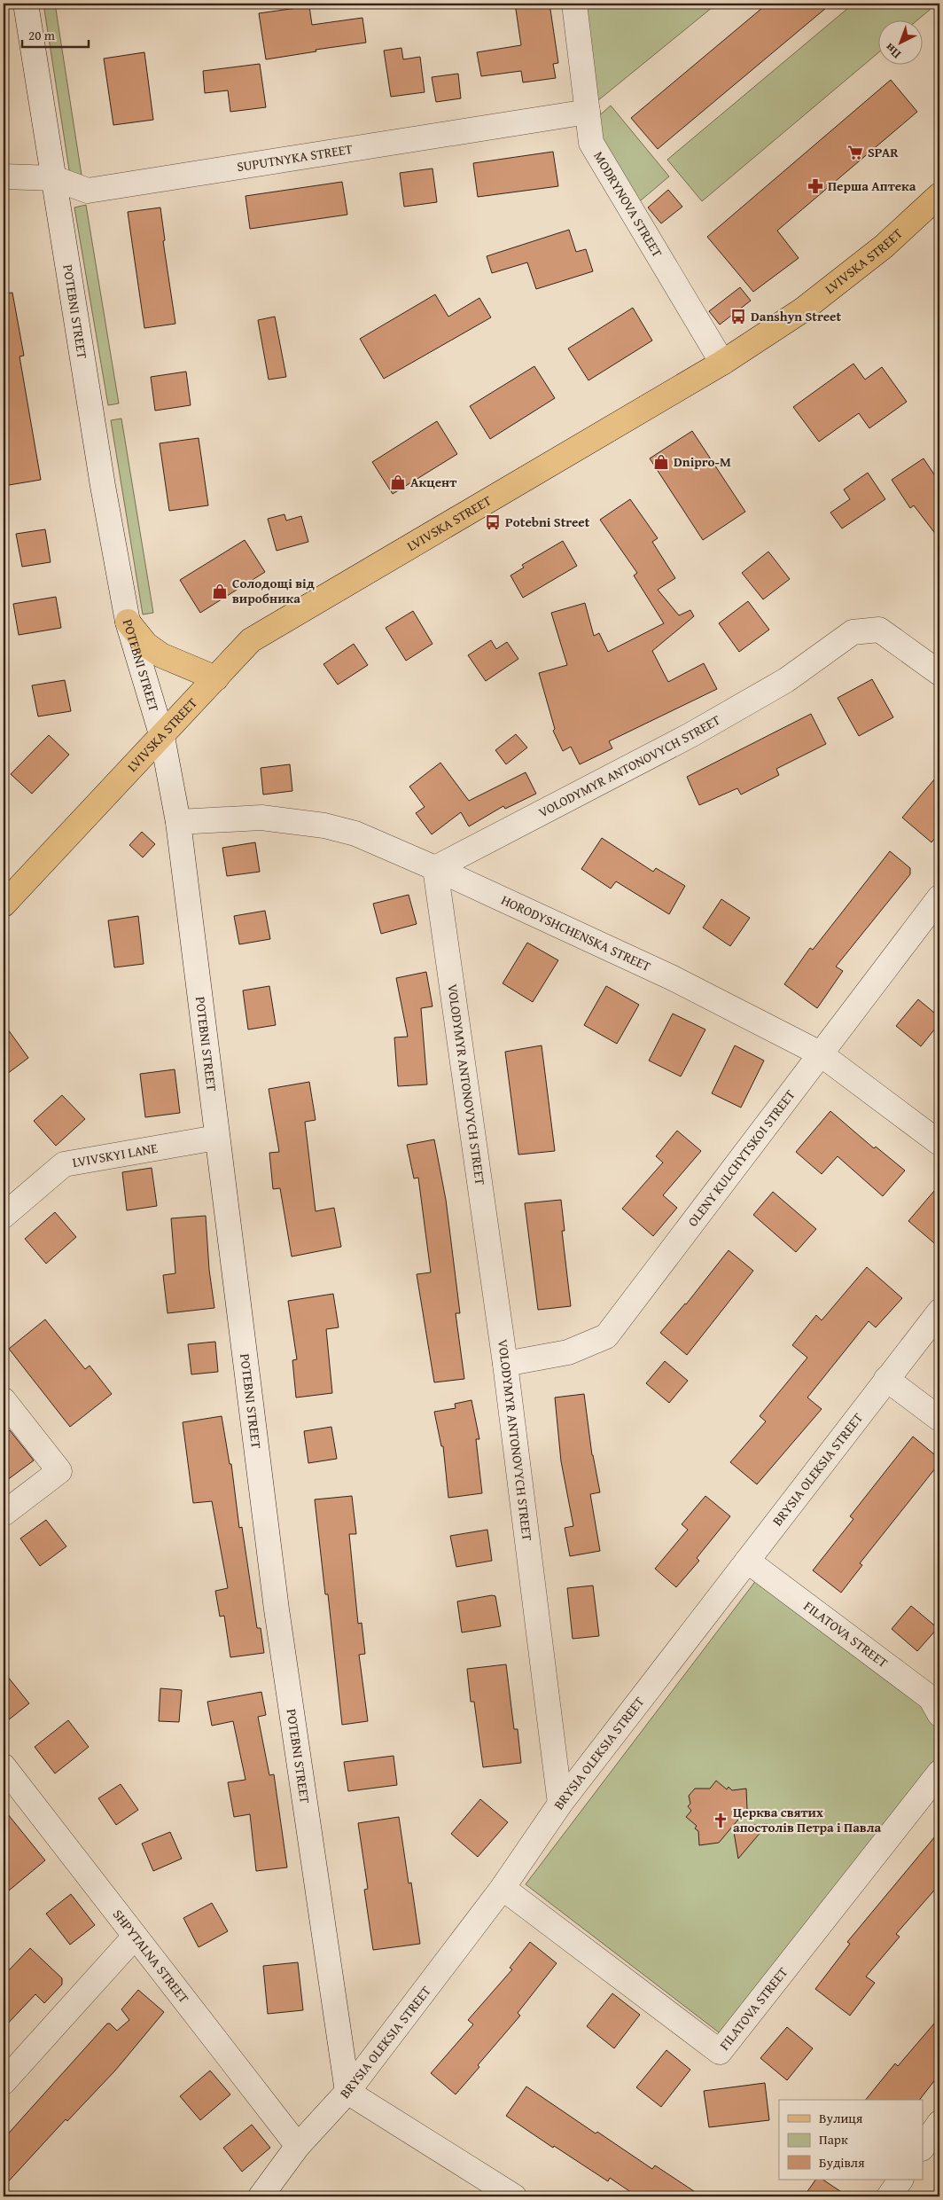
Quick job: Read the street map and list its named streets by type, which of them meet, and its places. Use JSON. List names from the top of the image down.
{
  "streets": {
    "main road": ["LVIVSKA STREET"],
    "street": [
      "SUPUTNYKA STREET",
      "MODRYNOVA STREET",
      "POTEBNI STREET",
      "VOLODYMYR ANTONOVYCH STREET",
      "HORODYSHCHENSKA STREET",
      "LVIVSKYI LANE",
      "OLENY KULCHYTSKOI STREET",
      "BRYSIA OLEKSIA STREET",
      "FILATOVA STREET",
      "SHPYTALNA STREET"
    ]
  },
  "crossings": [
    ["SUPUTNYKA STREET", "MODRYNOVA STREET"],
    ["SUPUTNYKA STREET", "POTEBNI STREET"],
    ["MODRYNOVA STREET", "LVIVSKA STREET"],
    ["LVIVSKA STREET", "POTEBNI STREET"],
    ["POTEBNI STREET", "HORODYSHCHENSKA STREET"],
    ["POTEBNI STREET", "LVIVSKYI LANE"],
    ["POTEBNI STREET", "BRYSIA OLEKSIA STREET"],
    ["VOLODYMYR ANTONOVYCH STREET", "HORODYSHCHENSKA STREET"],
    ["VOLODYMYR ANTONOVYCH STREET", "OLENY KULCHYTSKOI STREET"],
    ["VOLODYMYR ANTONOVYCH STREET", "BRYSIA OLEKSIA STREET"],
    ["HORODYSHCHENSKA STREET", "OLENY KULCHYTSKOI STREET"],
    ["BRYSIA OLEKSIA STREET", "FILATOVA STREET"],
    ["BRYSIA OLEKSIA STREET", "SHPYTALNA STREET"]
  ],
  "places": {
    "supermarket": ["SPAR"],
    "pharmacy": ["Перша Аптека"],
    "bus stop": ["Danshyn Street", "Potebni Street"],
    "shop": ["Dnipro-M", "Акцент", "Солодощі від виробника"],
    "church": ["Церква святих апостолів Петра і Павла"]
  },
  "legend": ["Вулиця", "Парк", "Будівля"],
  "scale_bar": "20 m",
  "north": "bottom left"
}
